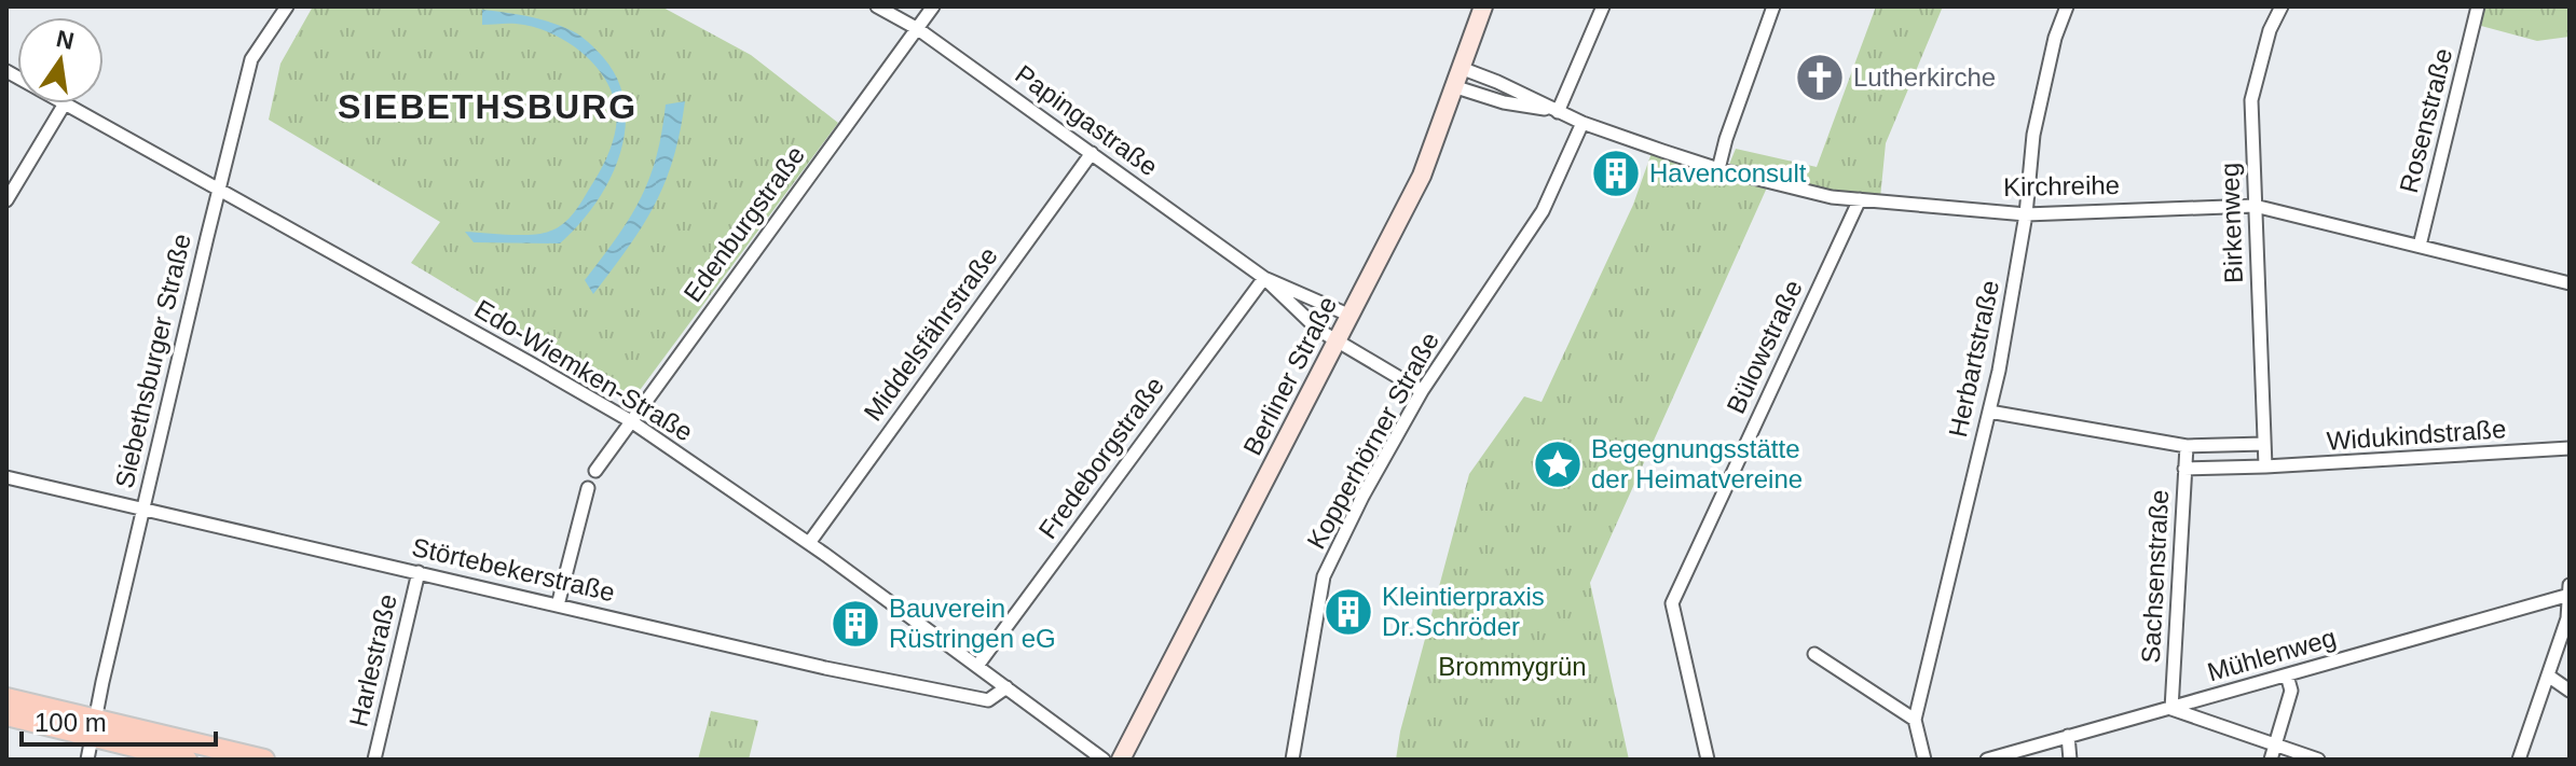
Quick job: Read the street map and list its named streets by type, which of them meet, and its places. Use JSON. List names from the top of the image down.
{
  "streets": {
    "main road": ["Berliner Straße"],
    "street": [
      "Papingastraße",
      "Rosenstraße",
      "Kirchreihe",
      "Birkenweg",
      "Edenburgstraße",
      "Middelsfährstraße",
      "Bülowstraße",
      "Herbartstraße",
      "Siebethsburger Straße",
      "Edo-Wiemken-Straße",
      "Widukindstraße",
      "Kopperhörner Straße",
      "Fredeborgstraße",
      "Störtebekerstraße",
      "Sachsenstraße",
      "Mühlenweg",
      "Harlestraße"
    ]
  },
  "crossings": [
    ["Papingastraße", "Edenburgstraße"],
    ["Papingastraße", "Middelsfährstraße"],
    ["Papingastraße", "Berliner Straße"],
    ["Papingastraße", "Kopperhörner Straße"],
    ["Papingastraße", "Fredeborgstraße"],
    ["Rosenstraße", "Kirchreihe"],
    ["Kirchreihe", "Birkenweg"],
    ["Kirchreihe", "Bülowstraße"],
    ["Kirchreihe", "Herbartstraße"],
    ["Kirchreihe", "Berliner Straße"],
    ["Kirchreihe", "Kopperhörner Straße"],
    ["Edenburgstraße", "Edo-Wiemken-Straße"],
    ["Middelsfährstraße", "Edo-Wiemken-Straße"],
    ["Siebethsburger Straße", "Edo-Wiemken-Straße"],
    ["Siebethsburger Straße", "Störtebekerstraße"],
    ["Edo-Wiemken-Straße", "Fredeborgstraße"],
    ["Edo-Wiemken-Straße", "Störtebekerstraße"],
    ["Widukindstraße", "Sachsenstraße"],
    ["Störtebekerstraße", "Harlestraße"],
    ["Sachsenstraße", "Mühlenweg"]
  ],
  "districts": ["SIEBETHSBURG"],
  "parks": ["Brommygrün"],
  "places": {
    "church": ["Lutherkirche"],
    "building": ["Havenconsult", "Kleintierpraxis Dr.Schröder", "Bauverein Rüstringen eG"],
    "place": ["Begegnungsstätte der Heimatvereine"]
  },
  "scale_bar": "100 m",
  "north": "top"
}
